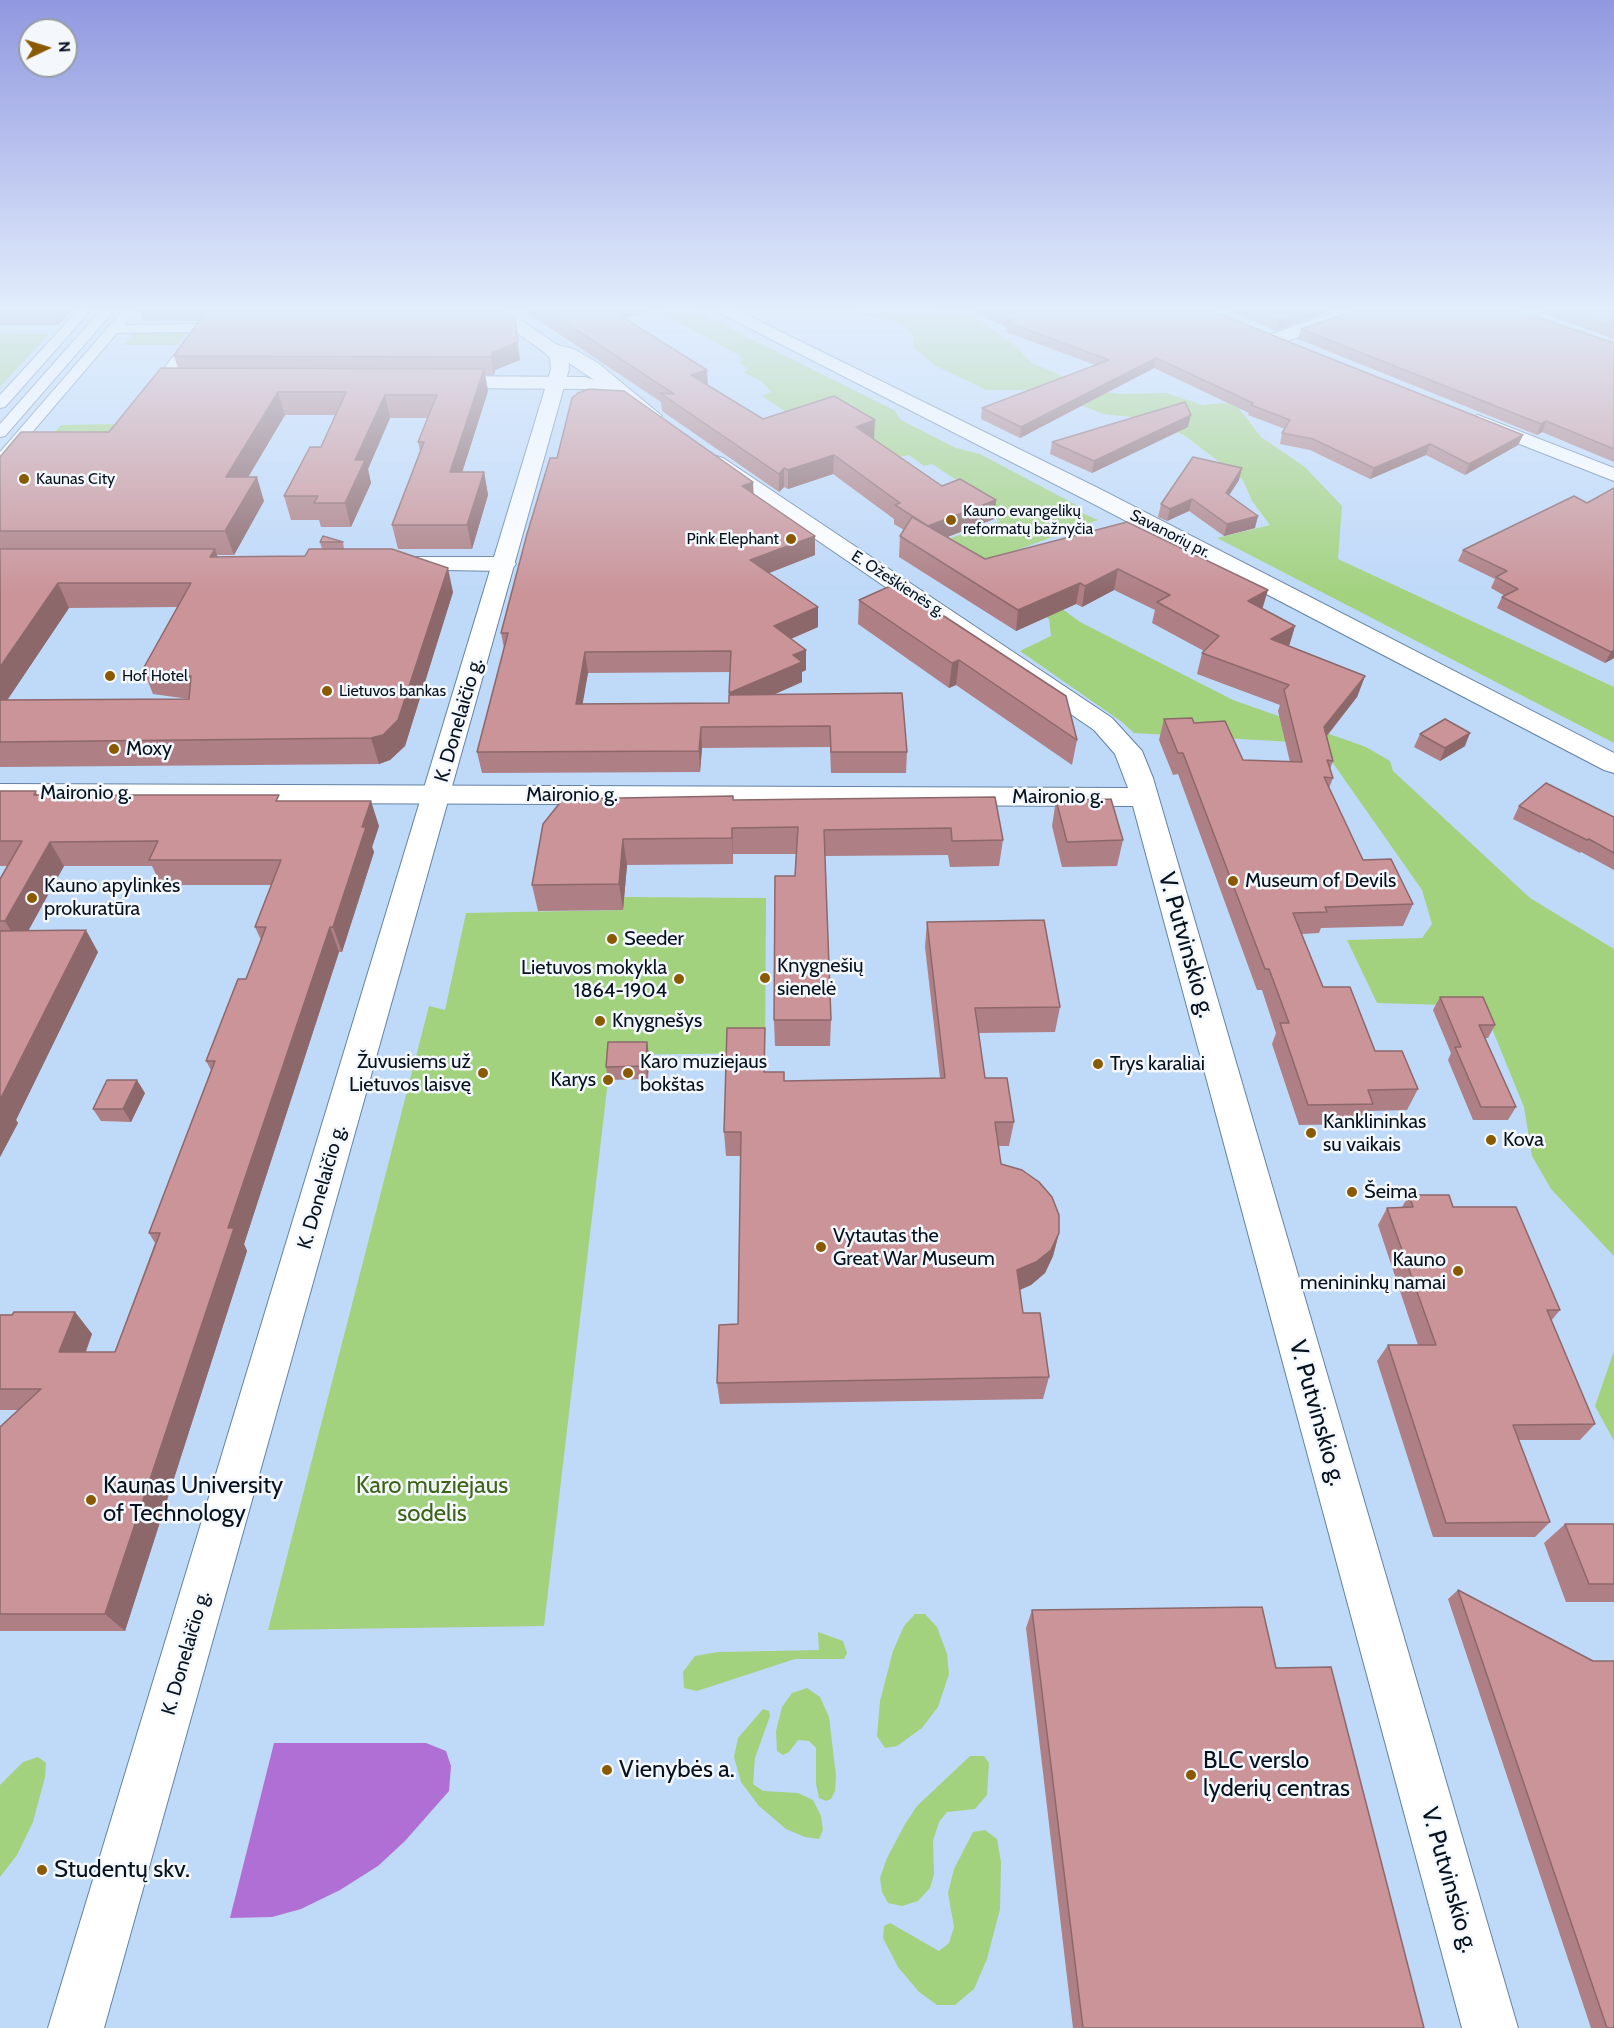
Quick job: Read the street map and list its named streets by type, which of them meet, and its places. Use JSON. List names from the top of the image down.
{
  "streets": {
    "street": [
      "Savanorių pr.",
      "E. Ožeškienės g.",
      "K. Donelaičio g.",
      "Maironio g.",
      "V. Putvinskio g."
    ]
  },
  "crossings": [
    ["E. Ožeškienės g.", "Maironio g."],
    ["E. Ožeškienės g.", "V. Putvinskio g."],
    ["K. Donelaičio g.", "Maironio g."],
    ["Maironio g.", "V. Putvinskio g."]
  ],
  "parks": ["Karo muziejaus sodelis"],
  "places": [
    "Kaunas City",
    "Kauno evangelikų reformatų bažnyčia",
    "Pink Elephant",
    "Hof Hotel",
    "Lietuvos bankas",
    "Moxy",
    "Museum of Devils",
    "Kauno apylinkės prokuratūra",
    "Seeder",
    "Knygnešių sienelė",
    "Lietuvos mokykla 1864-1904",
    "Knygnešys",
    "Trys karaliai",
    "Žuvusiems už Lietuvos laisvę",
    "Karo muziejaus bokštas",
    "Karys",
    "Kanklininkas su vaikais",
    "Kova",
    "Šeima",
    "Vytautas the Great War Museum",
    "Kauno menininkų namai",
    "Kaunas University of Technology",
    "Vienybės a.",
    "BLC verslo lyderių centras",
    "Studentų skv."
  ],
  "north": "right"
}
